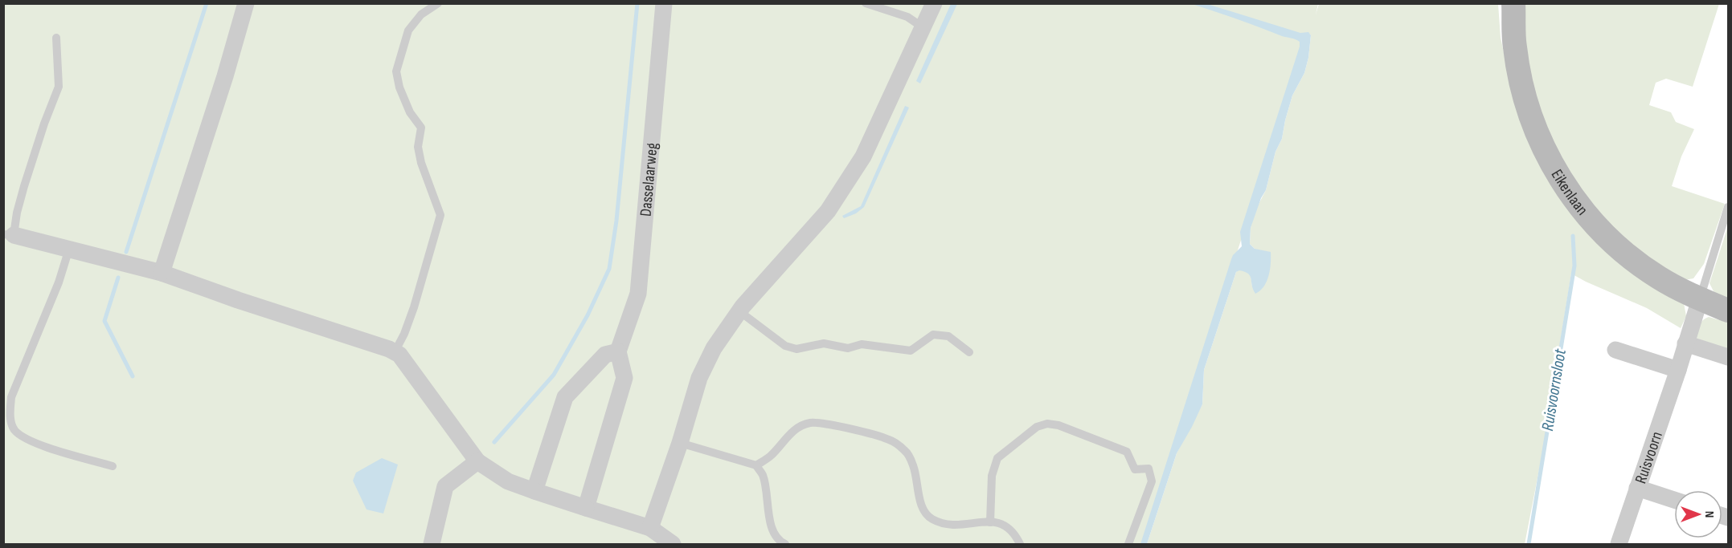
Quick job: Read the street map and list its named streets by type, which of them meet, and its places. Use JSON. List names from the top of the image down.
{
  "streets": {
    "street": ["Dasselaarweg", "Eikenlaan", "Ruisvoorn"]
  },
  "crossings": [
    ["Eikenlaan", "Ruisvoorn"]
  ],
  "water": ["Ruisvoornsloot"],
  "north": "right"
}
